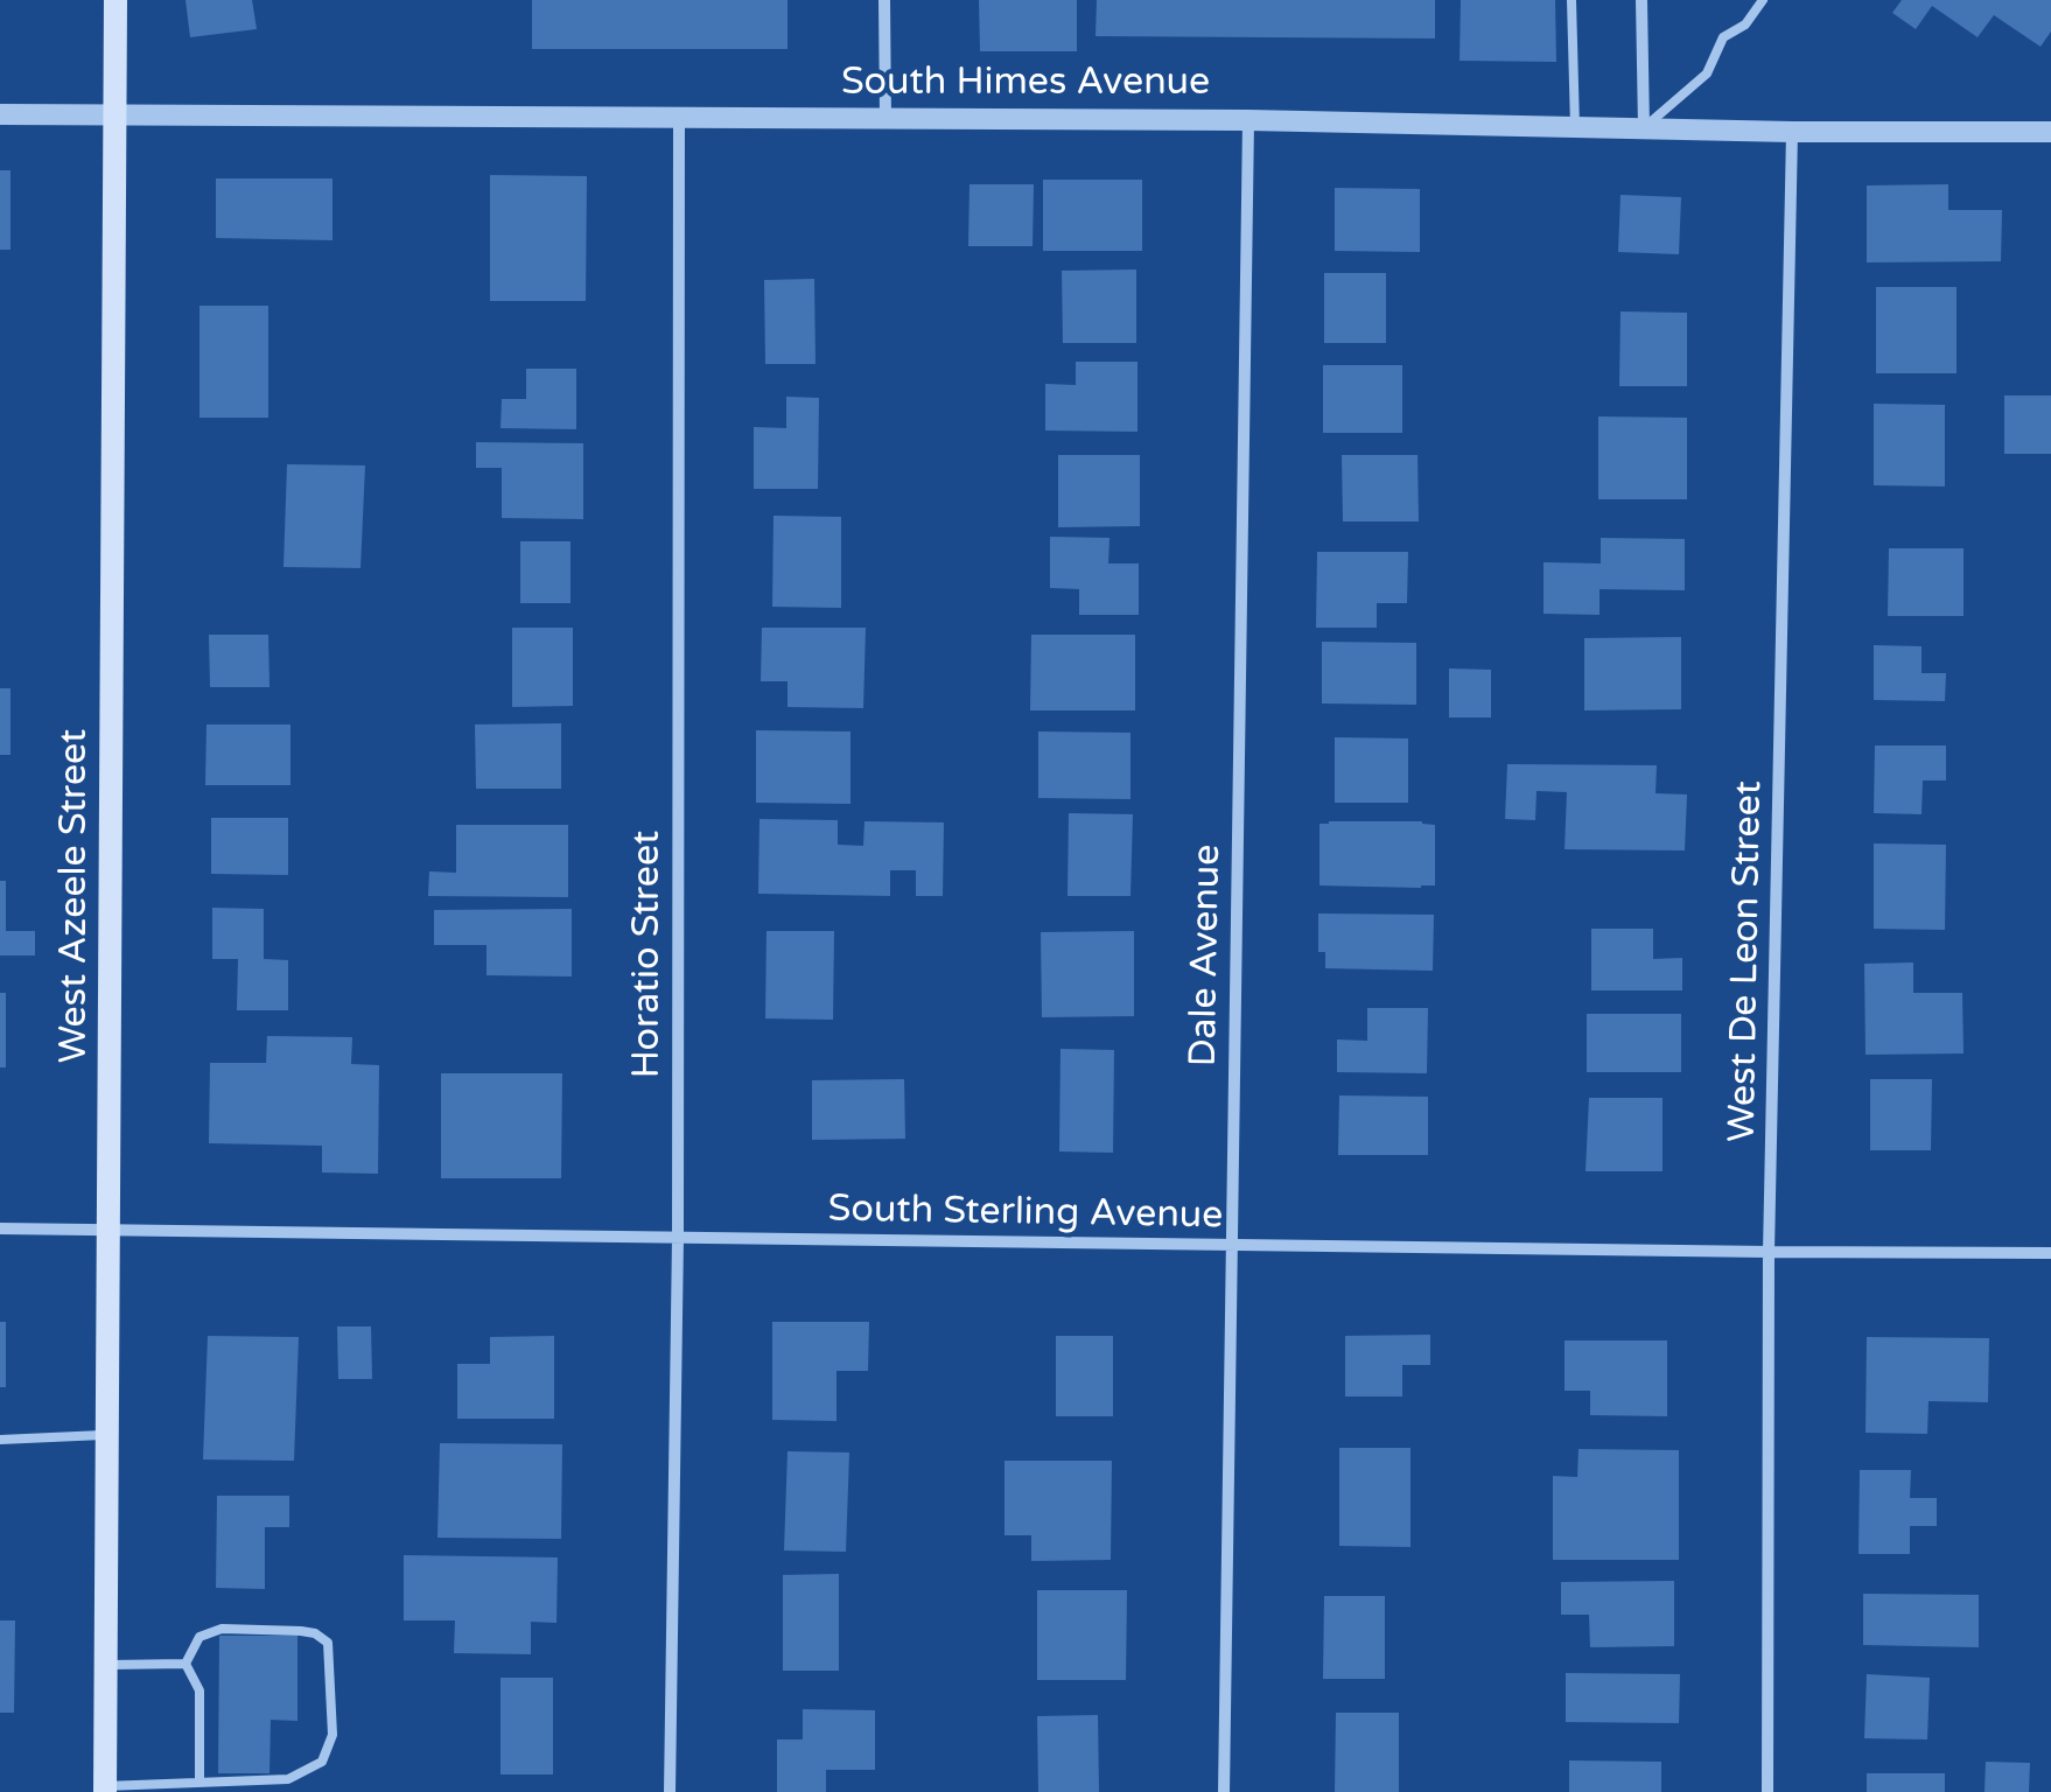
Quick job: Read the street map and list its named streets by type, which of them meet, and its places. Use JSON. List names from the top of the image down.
{
  "streets": {
    "main road": ["West Azeele Street"],
    "street": [
      "South Himes Avenue",
      "Horatio Street",
      "Dale Avenue",
      "West De Leon Street",
      "South Sterling Avenue"
    ]
  },
  "crossings": [
    ["South Himes Avenue", "West Azeele Street"],
    ["South Himes Avenue", "Horatio Street"],
    ["South Himes Avenue", "Dale Avenue"],
    ["South Himes Avenue", "West De Leon Street"],
    ["West Azeele Street", "South Sterling Avenue"],
    ["Horatio Street", "South Sterling Avenue"],
    ["Dale Avenue", "South Sterling Avenue"],
    ["West De Leon Street", "South Sterling Avenue"]
  ]
}
